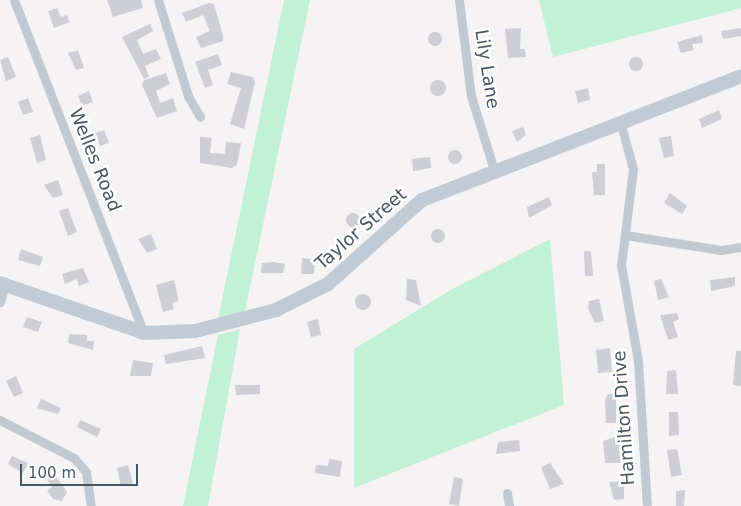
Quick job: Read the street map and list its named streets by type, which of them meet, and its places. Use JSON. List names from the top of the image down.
{
  "streets": {
    "street": [
      "Lily Lane",
      "Welles Road",
      "Taylor Street",
      "Hamilton Drive"
    ]
  },
  "crossings": [
    ["Lily Lane", "Taylor Street"],
    ["Welles Road", "Taylor Street"],
    ["Taylor Street", "Hamilton Drive"]
  ],
  "scale_bar": "100 m"
}
